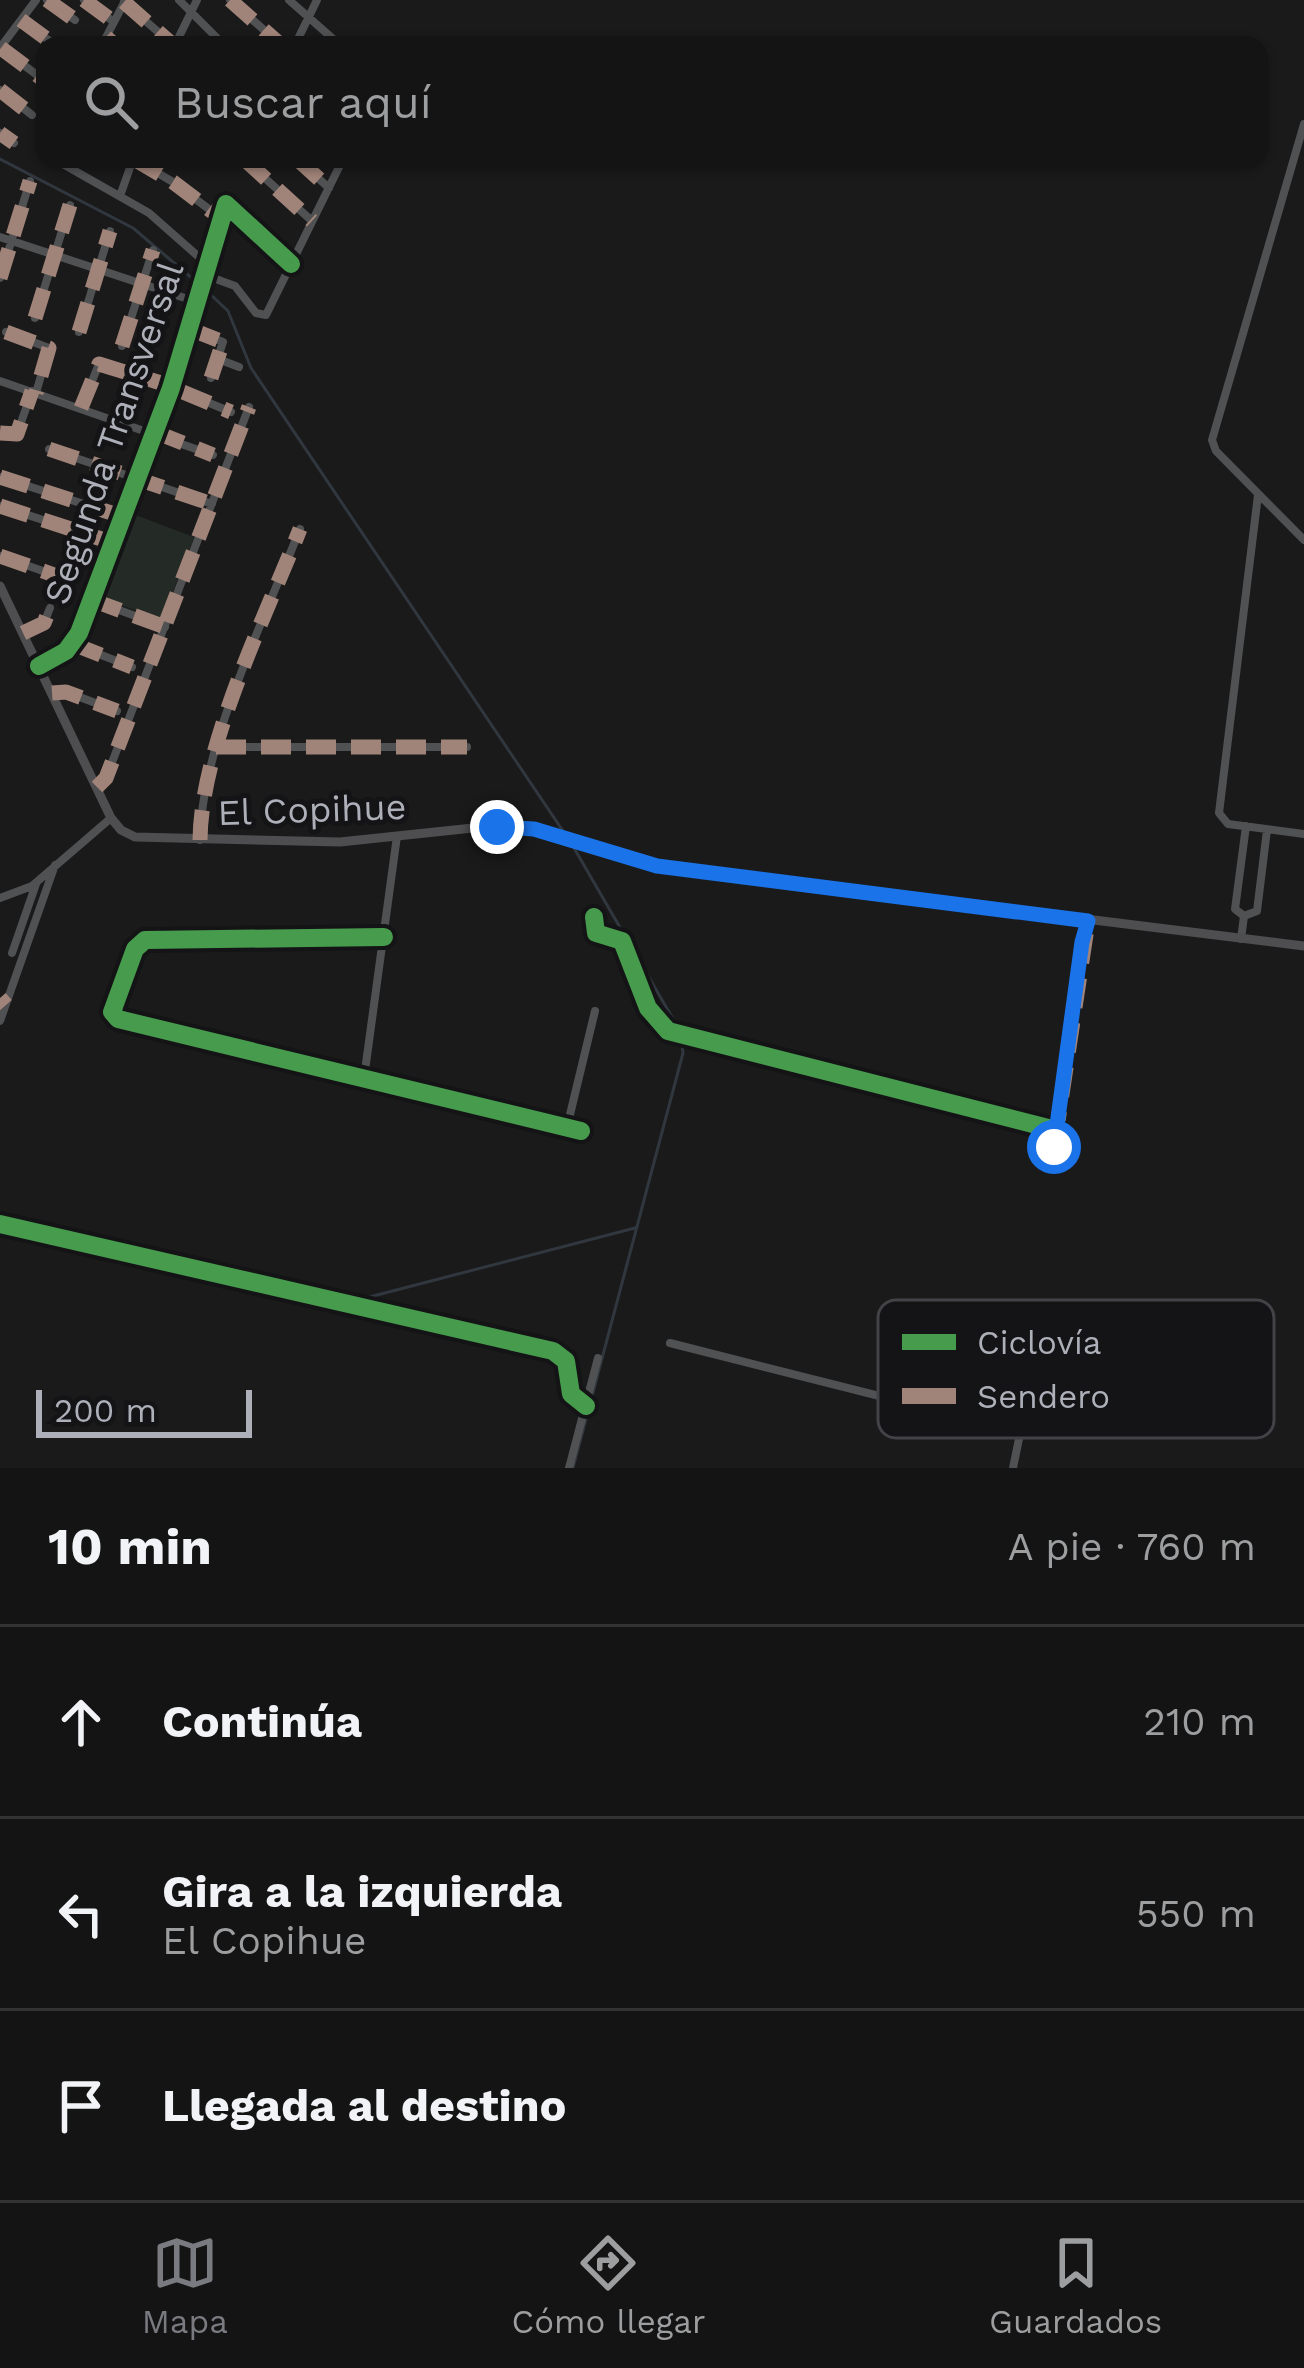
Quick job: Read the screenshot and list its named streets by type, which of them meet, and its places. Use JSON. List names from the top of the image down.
{
  "streets": {
    "main road": ["El Copihue"],
    "street": ["Segunda Transversal"]
  },
  "legend": ["Ciclovía", "Sendero"],
  "scale_bar": "200 m",
  "page": {
    "search": "Buscar aquí",
    "scale": "200 m",
    "heading": ["10 min", "A pie · 760 m"],
    "list": [
      ["Continúa", "210 m"],
      ["Gira a la izquierda", "El Copihue", "550 m"],
      "Llegada al destino"
    ],
    "nav": ["Mapa", "Cómo llegar", "Guardados"]
  }
}
